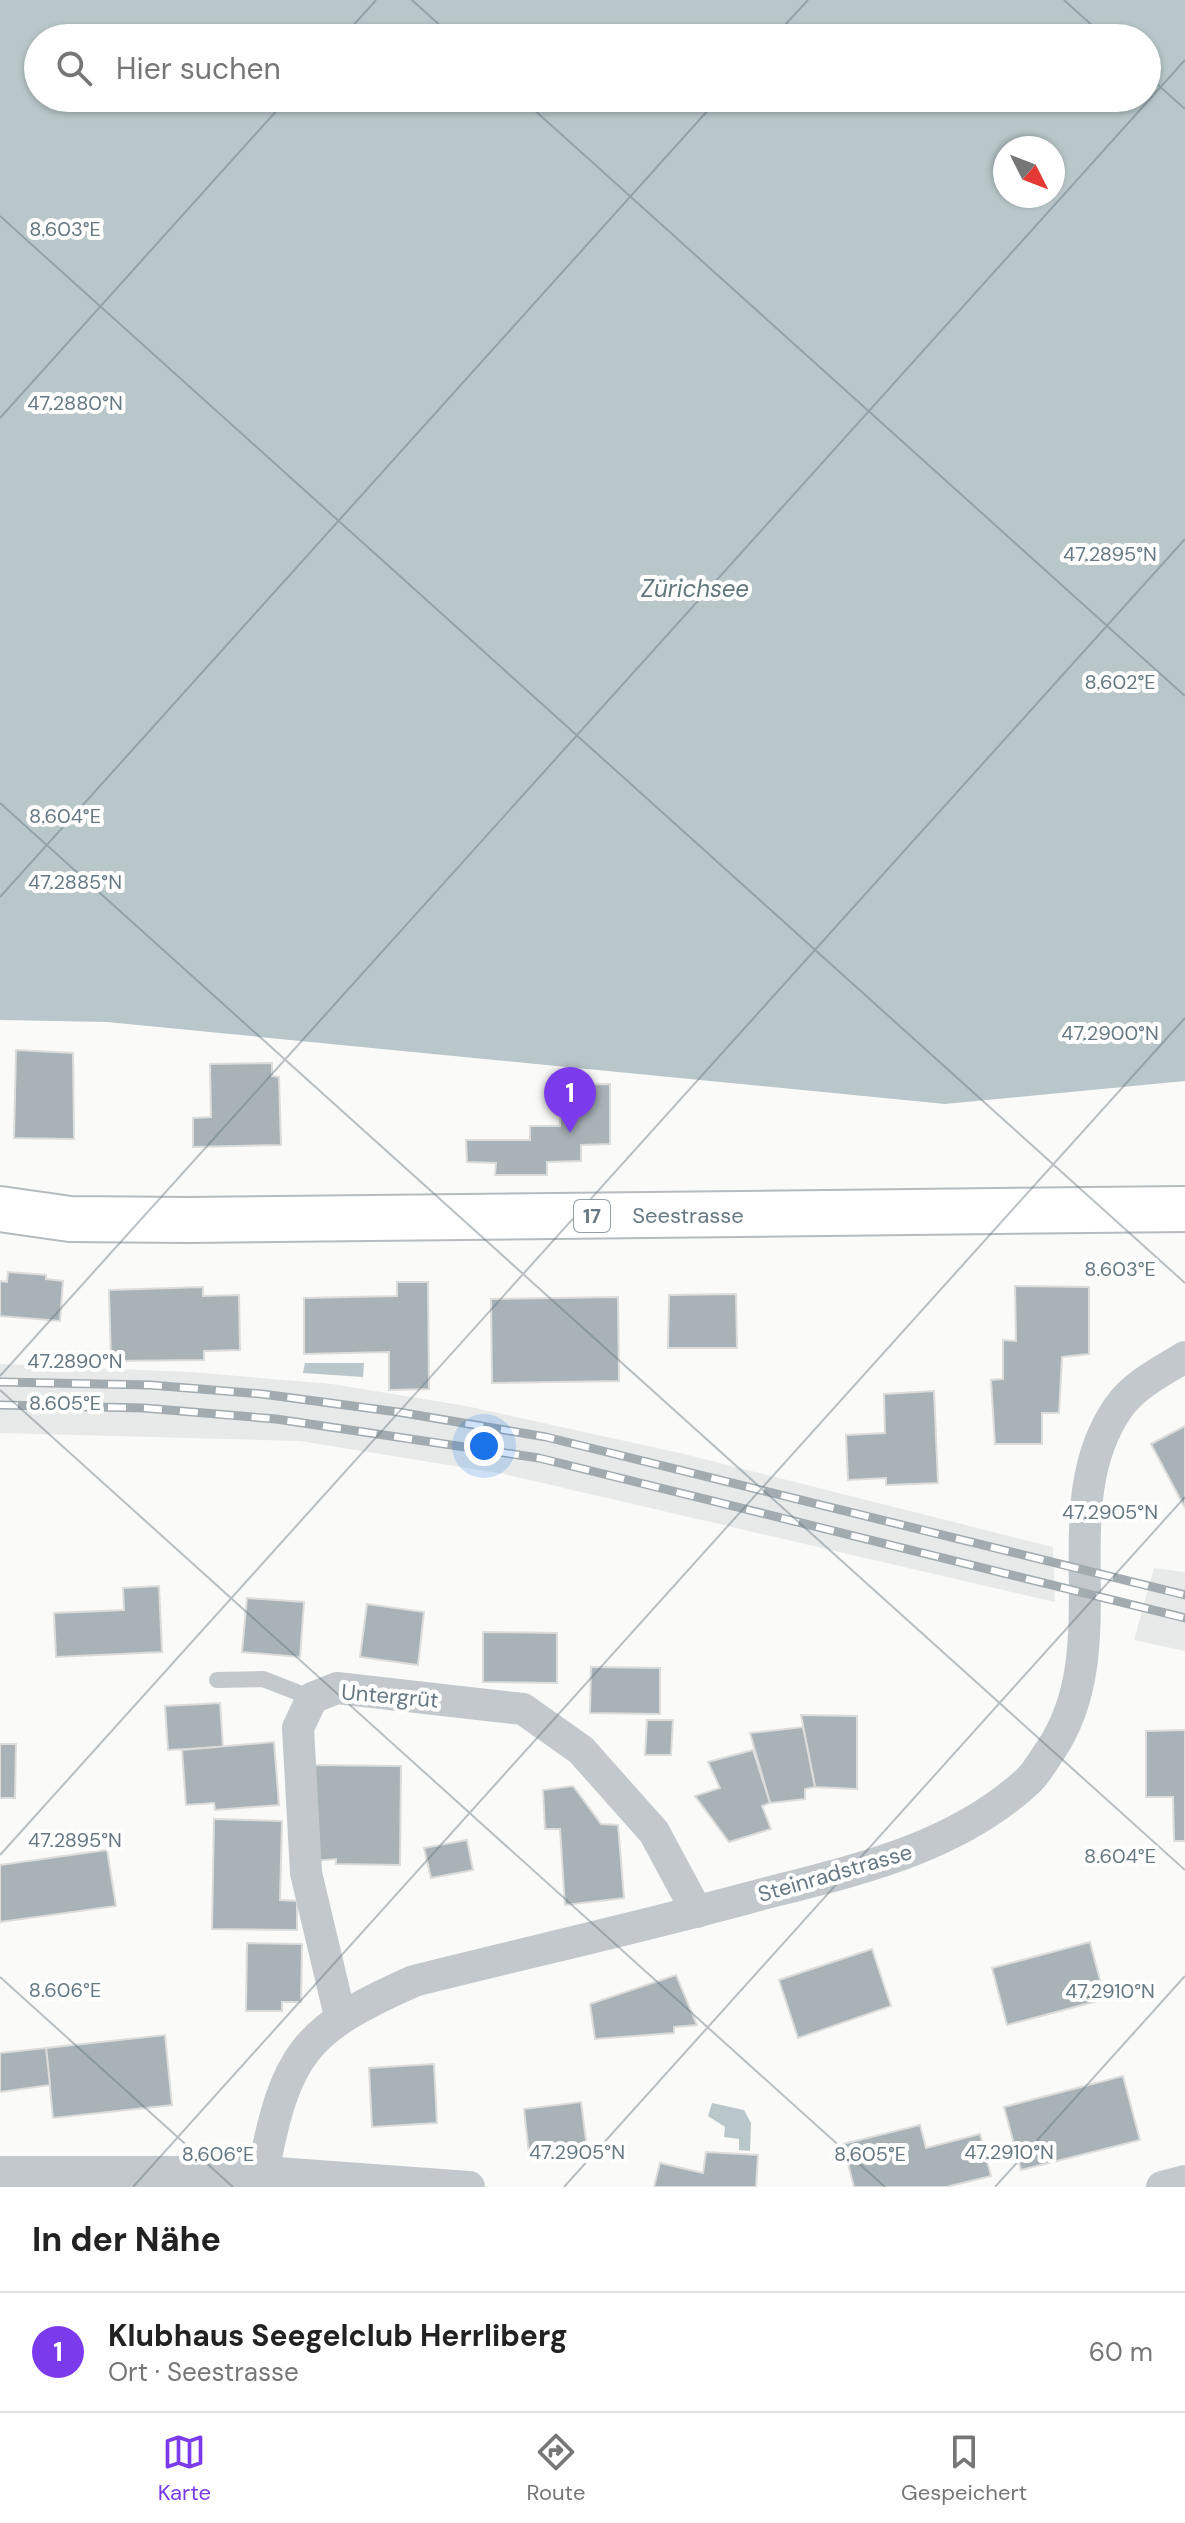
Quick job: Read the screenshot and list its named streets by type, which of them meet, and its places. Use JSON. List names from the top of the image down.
{
  "streets": {
    "main road": ["Seestrasse", "17"],
    "street": ["Untergrüt", "Steinradstrasse"]
  },
  "crossings": [
    ["Untergrüt", "Steinradstrasse"]
  ],
  "water": ["Zürichsee"],
  "north": "bottom right",
  "page": {
    "search": "Hier suchen",
    "pins": "1",
    "heading": "In der Nähe",
    "list": [
      {
        "mark": "1",
        "name": "Klubhaus Seegelclub Herrliberg",
        "note": "Ort · Seestrasse",
        "value": "60 m"
      }
    ],
    "nav": ["Karte", "Route", "Gespeichert"]
  },
  "coordinates": [
    "8.603°E",
    "47.2880°N",
    "47.2895°N",
    "8.602°E",
    "8.604°E",
    "47.2885°N",
    "47.2900°N",
    "47.2890°N",
    "8.605°E",
    "47.2905°N",
    "8.606°E",
    "47.2910°N"
  ]
}
